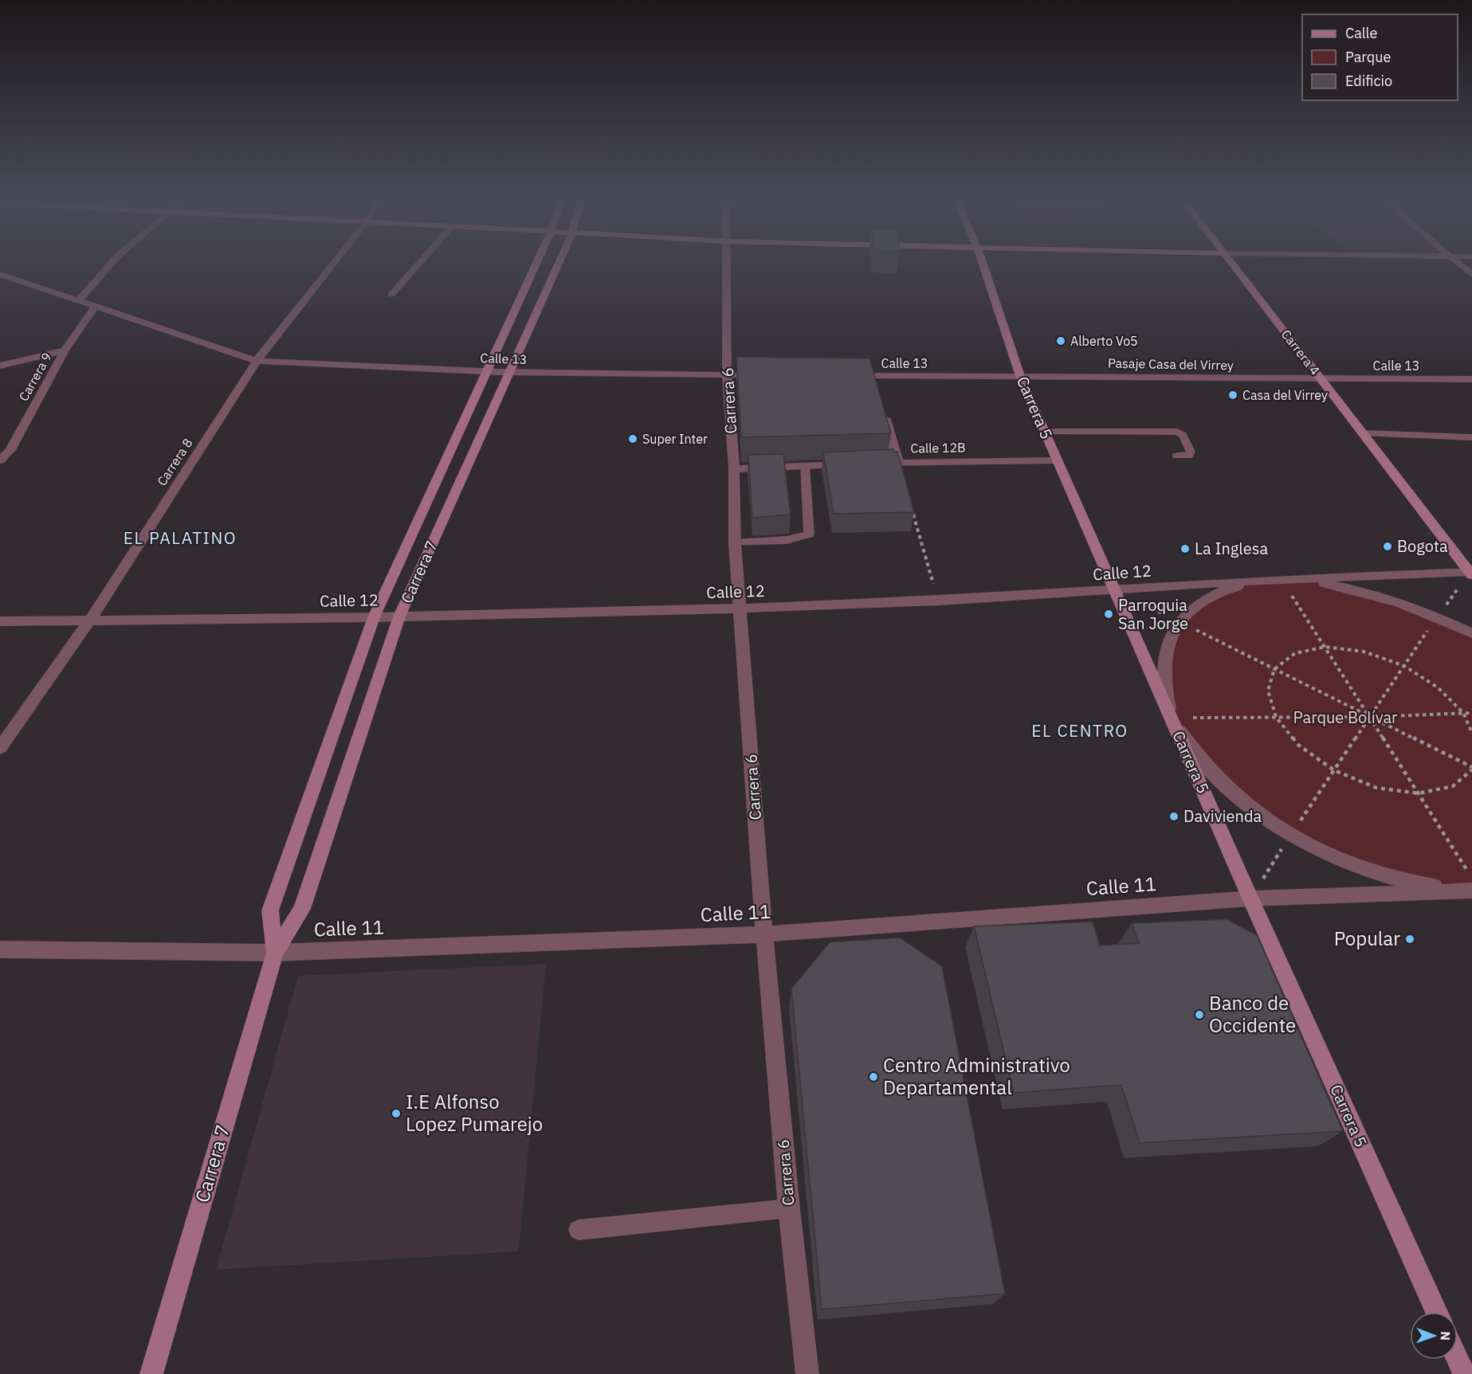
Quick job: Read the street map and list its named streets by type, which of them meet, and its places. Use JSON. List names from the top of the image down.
{
  "streets": {
    "main road": ["Carrera 4", "Carrera 5", "Carrera 7"],
    "street": [
      "Calle 13",
      "Pasaje Casa del Virrey",
      "Carrera 9",
      "Carrera 6",
      "Calle 12B",
      "Carrera 8",
      "Calle 12",
      "Calle 11"
    ]
  },
  "crossings": [
    ["Carrera 4", "Calle 13"],
    ["Carrera 4", "Pasaje Casa del Virrey"],
    ["Carrera 4", "Calle 12"],
    ["Calle 13", "Pasaje Casa del Virrey"],
    ["Calle 13", "Carrera 9"],
    ["Calle 13", "Carrera 6"],
    ["Calle 13", "Carrera 5"],
    ["Calle 13", "Carrera 8"],
    ["Calle 13", "Carrera 7"],
    ["Pasaje Casa del Virrey", "Carrera 5"],
    ["Carrera 6", "Calle 12"],
    ["Carrera 6", "Calle 11"],
    ["Carrera 5", "Calle 12B"],
    ["Carrera 5", "Calle 12"],
    ["Carrera 5", "Calle 11"],
    ["Carrera 8", "Calle 12"],
    ["Carrera 7", "Calle 12"],
    ["Carrera 7", "Calle 11"]
  ],
  "districts": ["EL PALATINO", "EL CENTRO"],
  "parks": ["Parque Bolívar"],
  "places": [
    "Alberto Vo5",
    "Casa del Virrey",
    "Super Inter",
    "Bogota",
    "La Inglesa",
    "Parroquia San Jorge",
    "Davivienda",
    "Popular",
    "Banco de Occidente",
    "Centro Administrativo Departamental",
    "I.E Alfonso Lopez Pumarejo"
  ],
  "legend": ["Calle", "Parque", "Edificio"],
  "north": "right"
}
